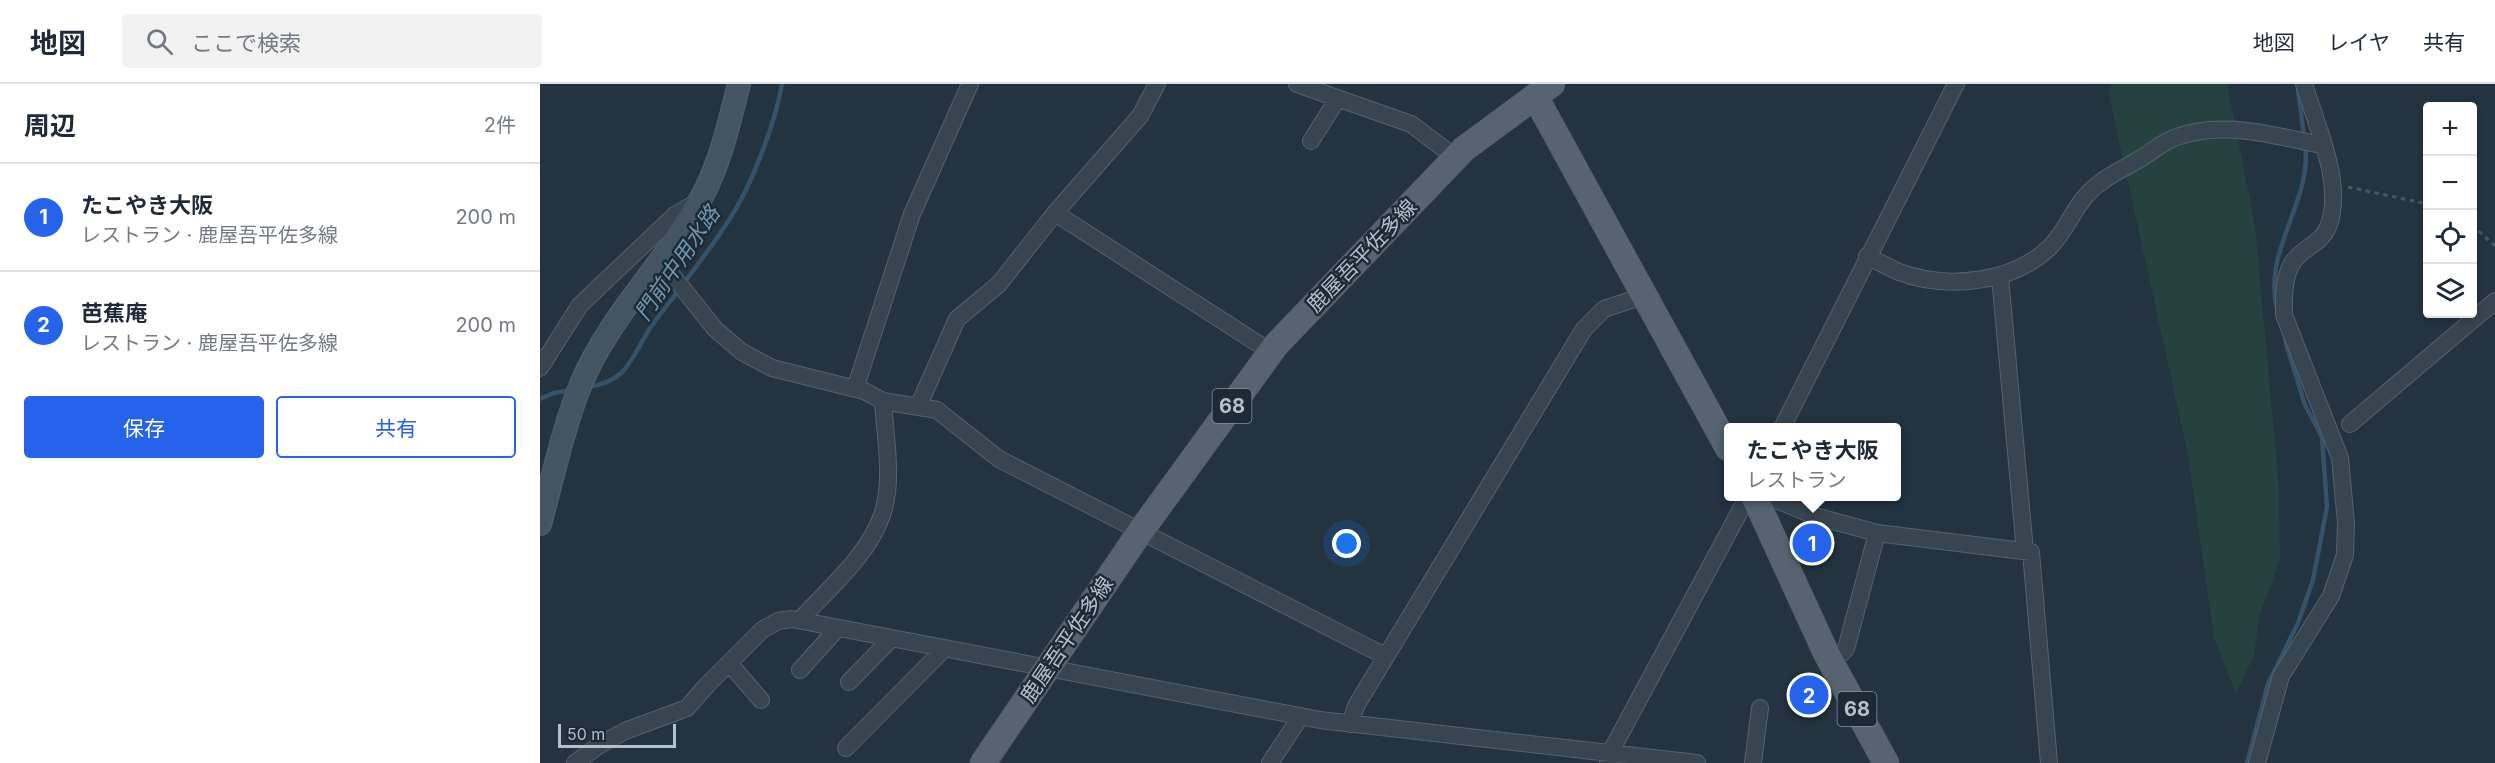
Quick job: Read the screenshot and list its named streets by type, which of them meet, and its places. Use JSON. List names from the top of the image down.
{
  "streets": {
    "main road": ["鹿屋吾平佐多線", "68"]
  },
  "water": ["門前中用水路"],
  "scale_bar": "50 m",
  "page": {
    "header": "地図",
    "search": "ここで検索",
    "nav": ["地図", "レイヤ", "共有"],
    "heading": ["周辺", "2件"],
    "map_buttons": ["+", "−"],
    "list": [
      {
        "mark": "1",
        "name": "たこやき大阪",
        "note": "レストラン · 鹿屋吾平佐多線",
        "value": "200 m"
      },
      {
        "mark": "2",
        "name": "芭蕉庵",
        "note": "レストラン · 鹿屋吾平佐多線",
        "value": "200 m"
      }
    ],
    "buttons": ["保存", "共有"],
    "popup": ["たこやき大阪", "レストラン"],
    "pins": ["1", "2"],
    "scale": "50 m"
  }
}
